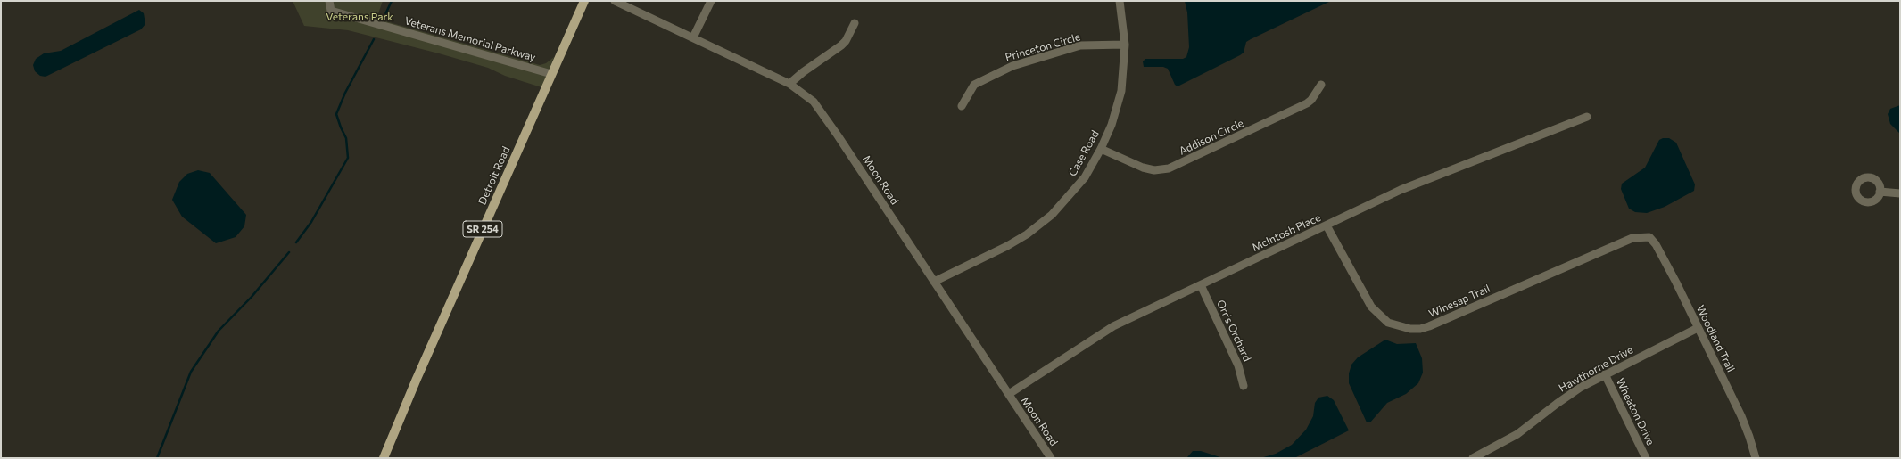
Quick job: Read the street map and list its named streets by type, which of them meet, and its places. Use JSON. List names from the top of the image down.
{
  "streets": {
    "main road": ["Detroit Road", "SR 254"],
    "street": [
      "Veterans Memorial Parkway",
      "Princeton Circle",
      "Addison Circle",
      "Case Road",
      "Moon Road",
      "McIntosh Place",
      "Winesap Trail",
      "Orr's Orchard",
      "Woodland Trail",
      "Hawthorne Drive",
      "Wheaton Drive"
    ]
  },
  "crossings": [
    ["Veterans Memorial Parkway", "Detroit Road"],
    ["Princeton Circle", "Case Road"],
    ["Addison Circle", "Case Road"],
    ["Case Road", "Moon Road"],
    ["Moon Road", "McIntosh Place"],
    ["McIntosh Place", "Winesap Trail"],
    ["McIntosh Place", "Orr's Orchard"],
    ["Winesap Trail", "Woodland Trail"],
    ["Woodland Trail", "Hawthorne Drive"],
    ["Hawthorne Drive", "Wheaton Drive"]
  ],
  "parks": ["Veterans Park"]
}
